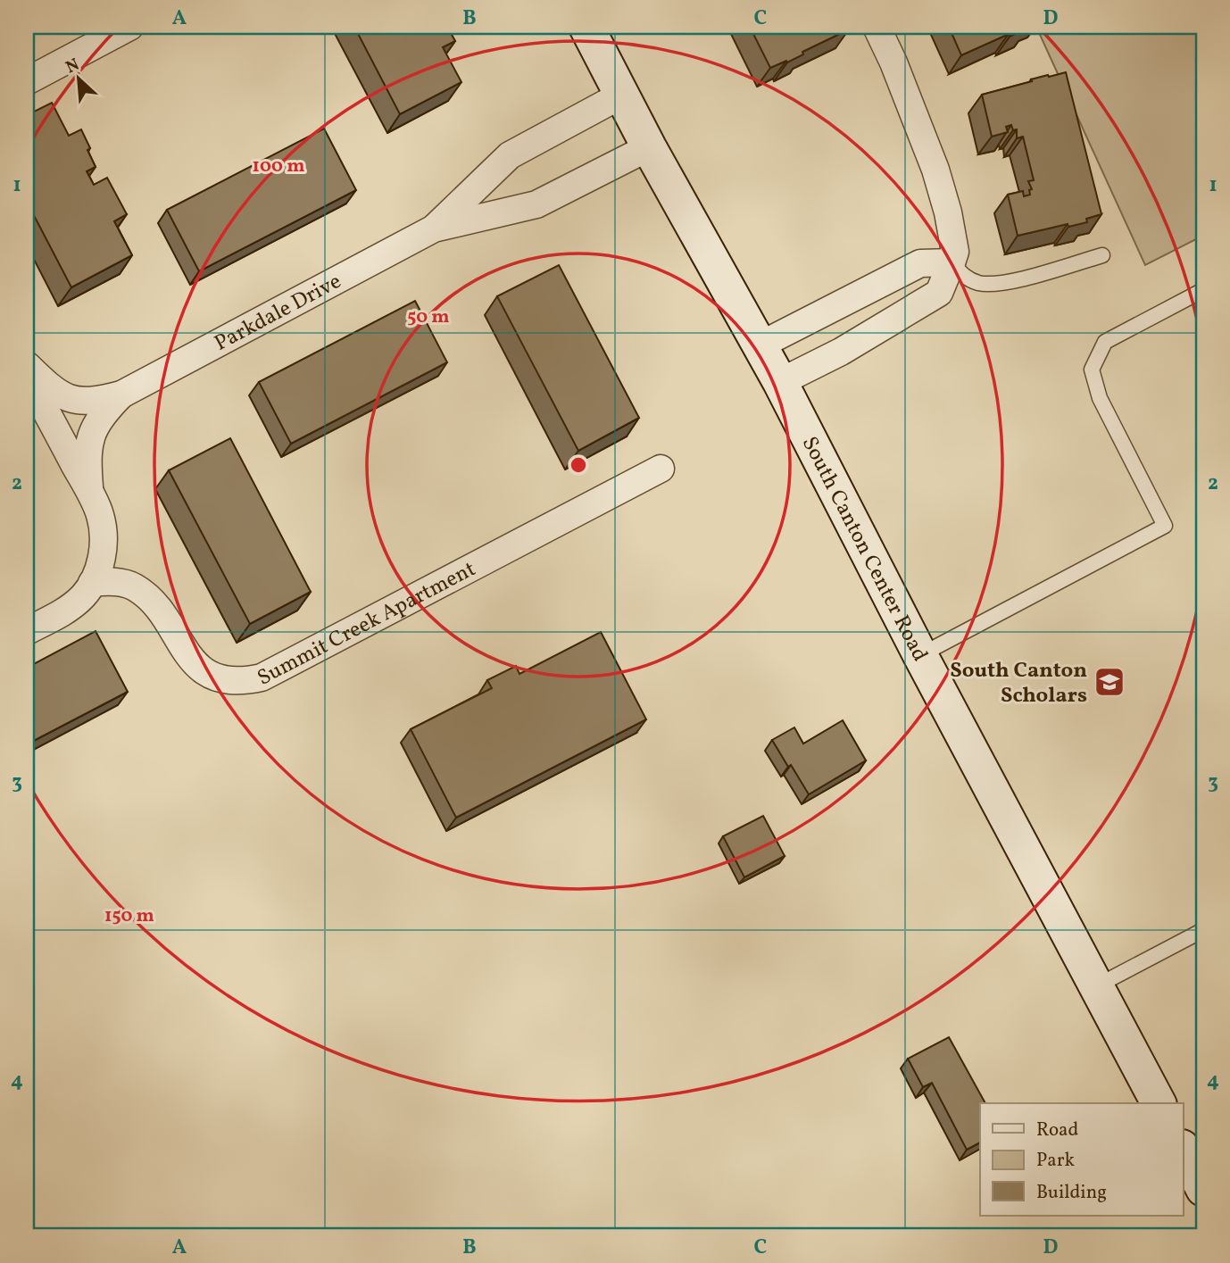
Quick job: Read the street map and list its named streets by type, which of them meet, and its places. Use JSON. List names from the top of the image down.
{
  "streets": {
    "main road": ["South Canton Center Road"],
    "street": ["Parkdale Drive", "Summit Creek Apartment"]
  },
  "crossings": [
    ["Parkdale Drive", "South Canton Center Road"]
  ],
  "places": {
    "school or university": ["South Canton Scholars"]
  },
  "legend": ["Road", "Park", "Building"],
  "north": "top left",
  "grid": {
    "columns": [
      "A",
      "B",
      "C",
      "D"
    ],
    "rows": [
      "1",
      "2",
      "3",
      "4"
    ]
  },
  "rings": ["100 m", "50 m", "150 m"]
}
